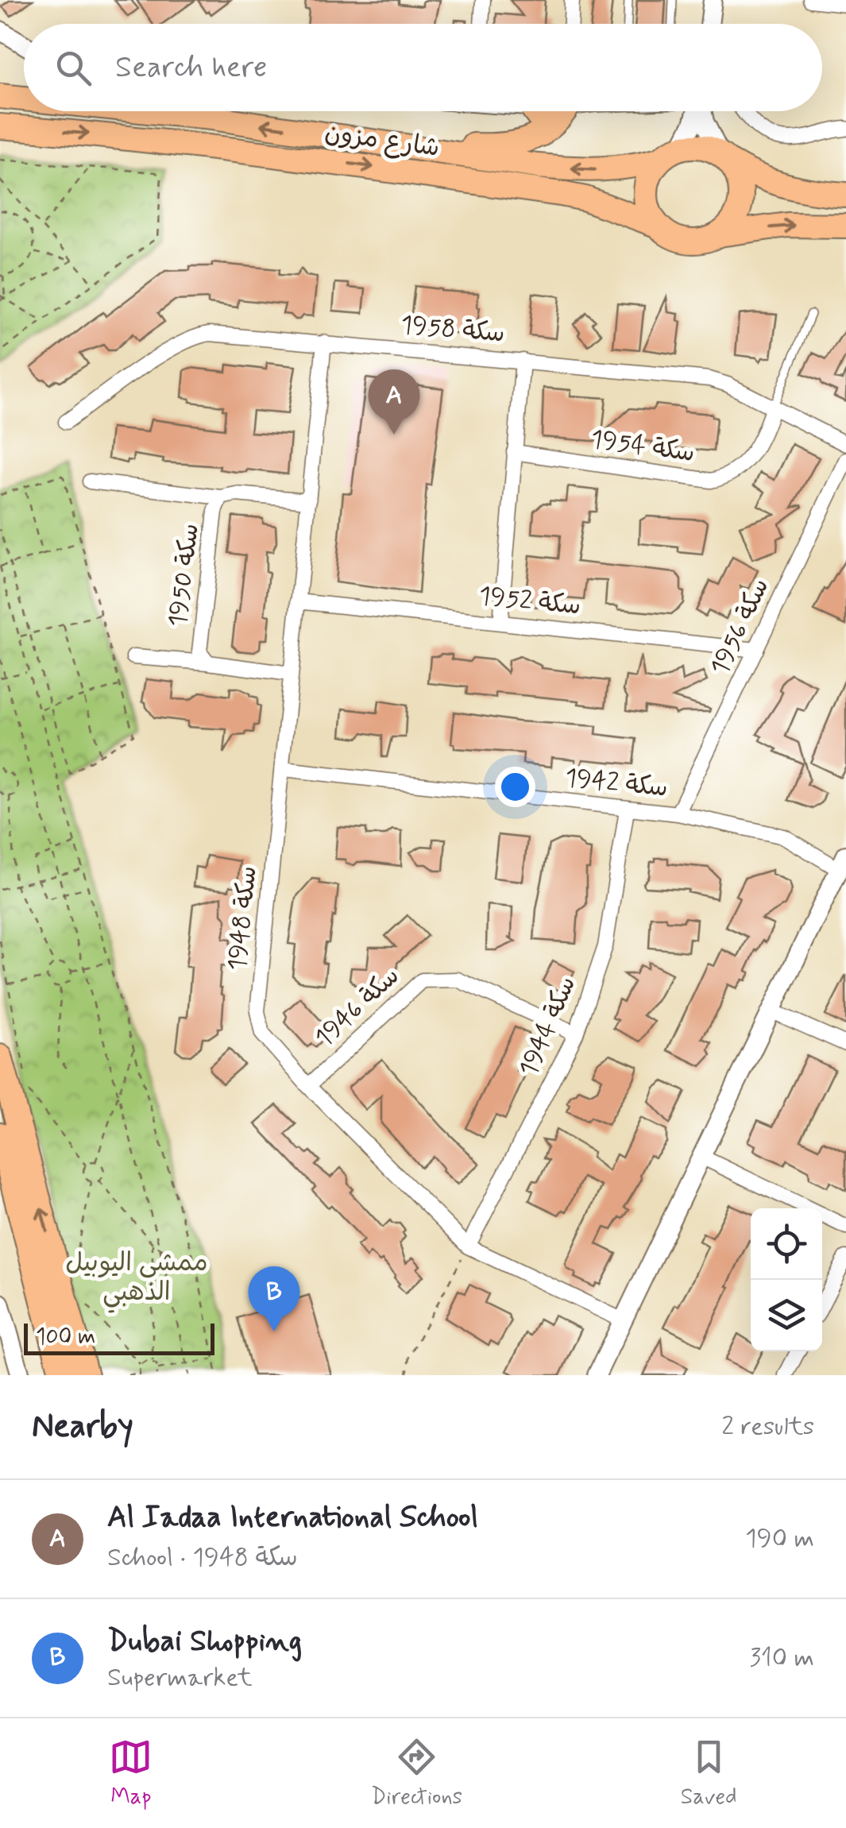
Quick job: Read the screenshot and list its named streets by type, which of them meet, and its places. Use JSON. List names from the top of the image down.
{
  "streets": {
    "main road": ["شارع مزون"],
    "street": [
      "سكة 1958",
      "سكة 1954",
      "سكة 1950",
      "سكة 1952",
      "سكة 1956",
      "سكة 1942",
      "سكة 1948",
      "سكة 1946",
      "سكة 1944"
    ]
  },
  "crossings": [
    ["سكة 1958", "سكة 1954"],
    ["سكة 1958", "سكة 1948"],
    ["سكة 1950", "سكة 1948"],
    ["سكة 1952", "سكة 1956"],
    ["سكة 1952", "سكة 1948"],
    ["سكة 1956", "سكة 1942"],
    ["سكة 1942", "سكة 1948"],
    ["سكة 1942", "سكة 1944"],
    ["سكة 1948", "سكة 1946"],
    ["سكة 1948", "سكة 1944"],
    ["سكة 1946", "سكة 1944"]
  ],
  "parks": ["ممشى اليوبيل الذهبي"],
  "scale_bar": "100 m",
  "page": {
    "search": "Search here",
    "pins": ["A", "B"],
    "scale": "100 m",
    "heading": ["Nearby", "2 results"],
    "list": [
      {
        "mark": "A",
        "name": "Al Iadaa International School",
        "note": "School · سكة 1948",
        "value": "190 m"
      },
      {
        "mark": "B",
        "name": "Dubai Shopping",
        "note": "Supermarket",
        "value": "310 m"
      }
    ],
    "nav": ["Map", "Directions", "Saved"]
  }
}
